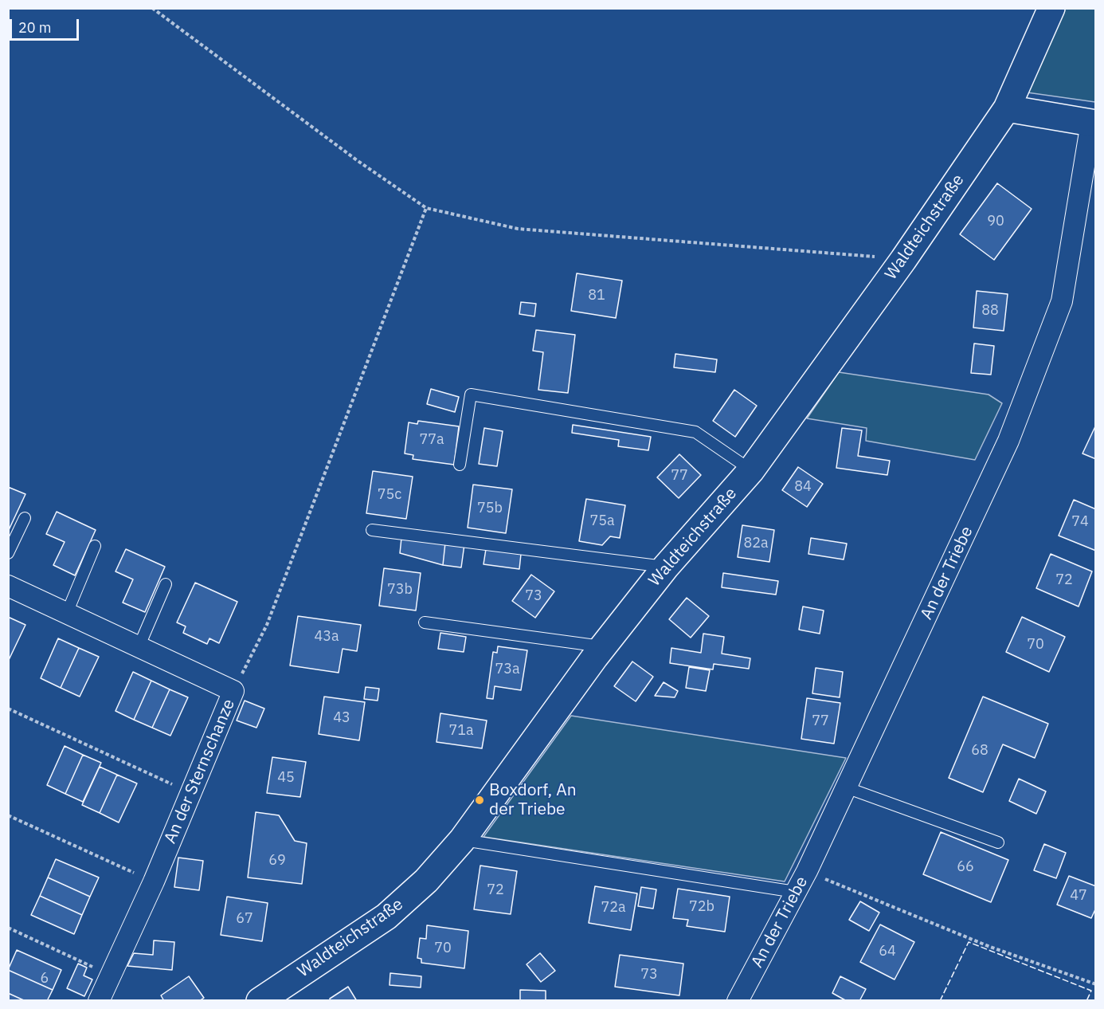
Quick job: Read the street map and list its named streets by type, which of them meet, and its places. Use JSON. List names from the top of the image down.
{
  "streets": {
    "street": ["Waldteichstraße", "An der Triebe", "An der Sternschanze"]
  },
  "places": ["Boxdorf, An der Triebe"],
  "house_numbers": [
    "90",
    "81",
    "88",
    "77a",
    "77",
    "84",
    "75c",
    "75b",
    "75a",
    "74",
    "82a",
    "72",
    "73b",
    "73",
    "43a",
    "70",
    "73a",
    "43",
    "77",
    "71a",
    "68",
    "45",
    "69",
    "66",
    "72",
    "47",
    "72b",
    "72a",
    "67",
    "70",
    "64",
    "73",
    "6"
  ],
  "scale_bar": "20 m"
}
